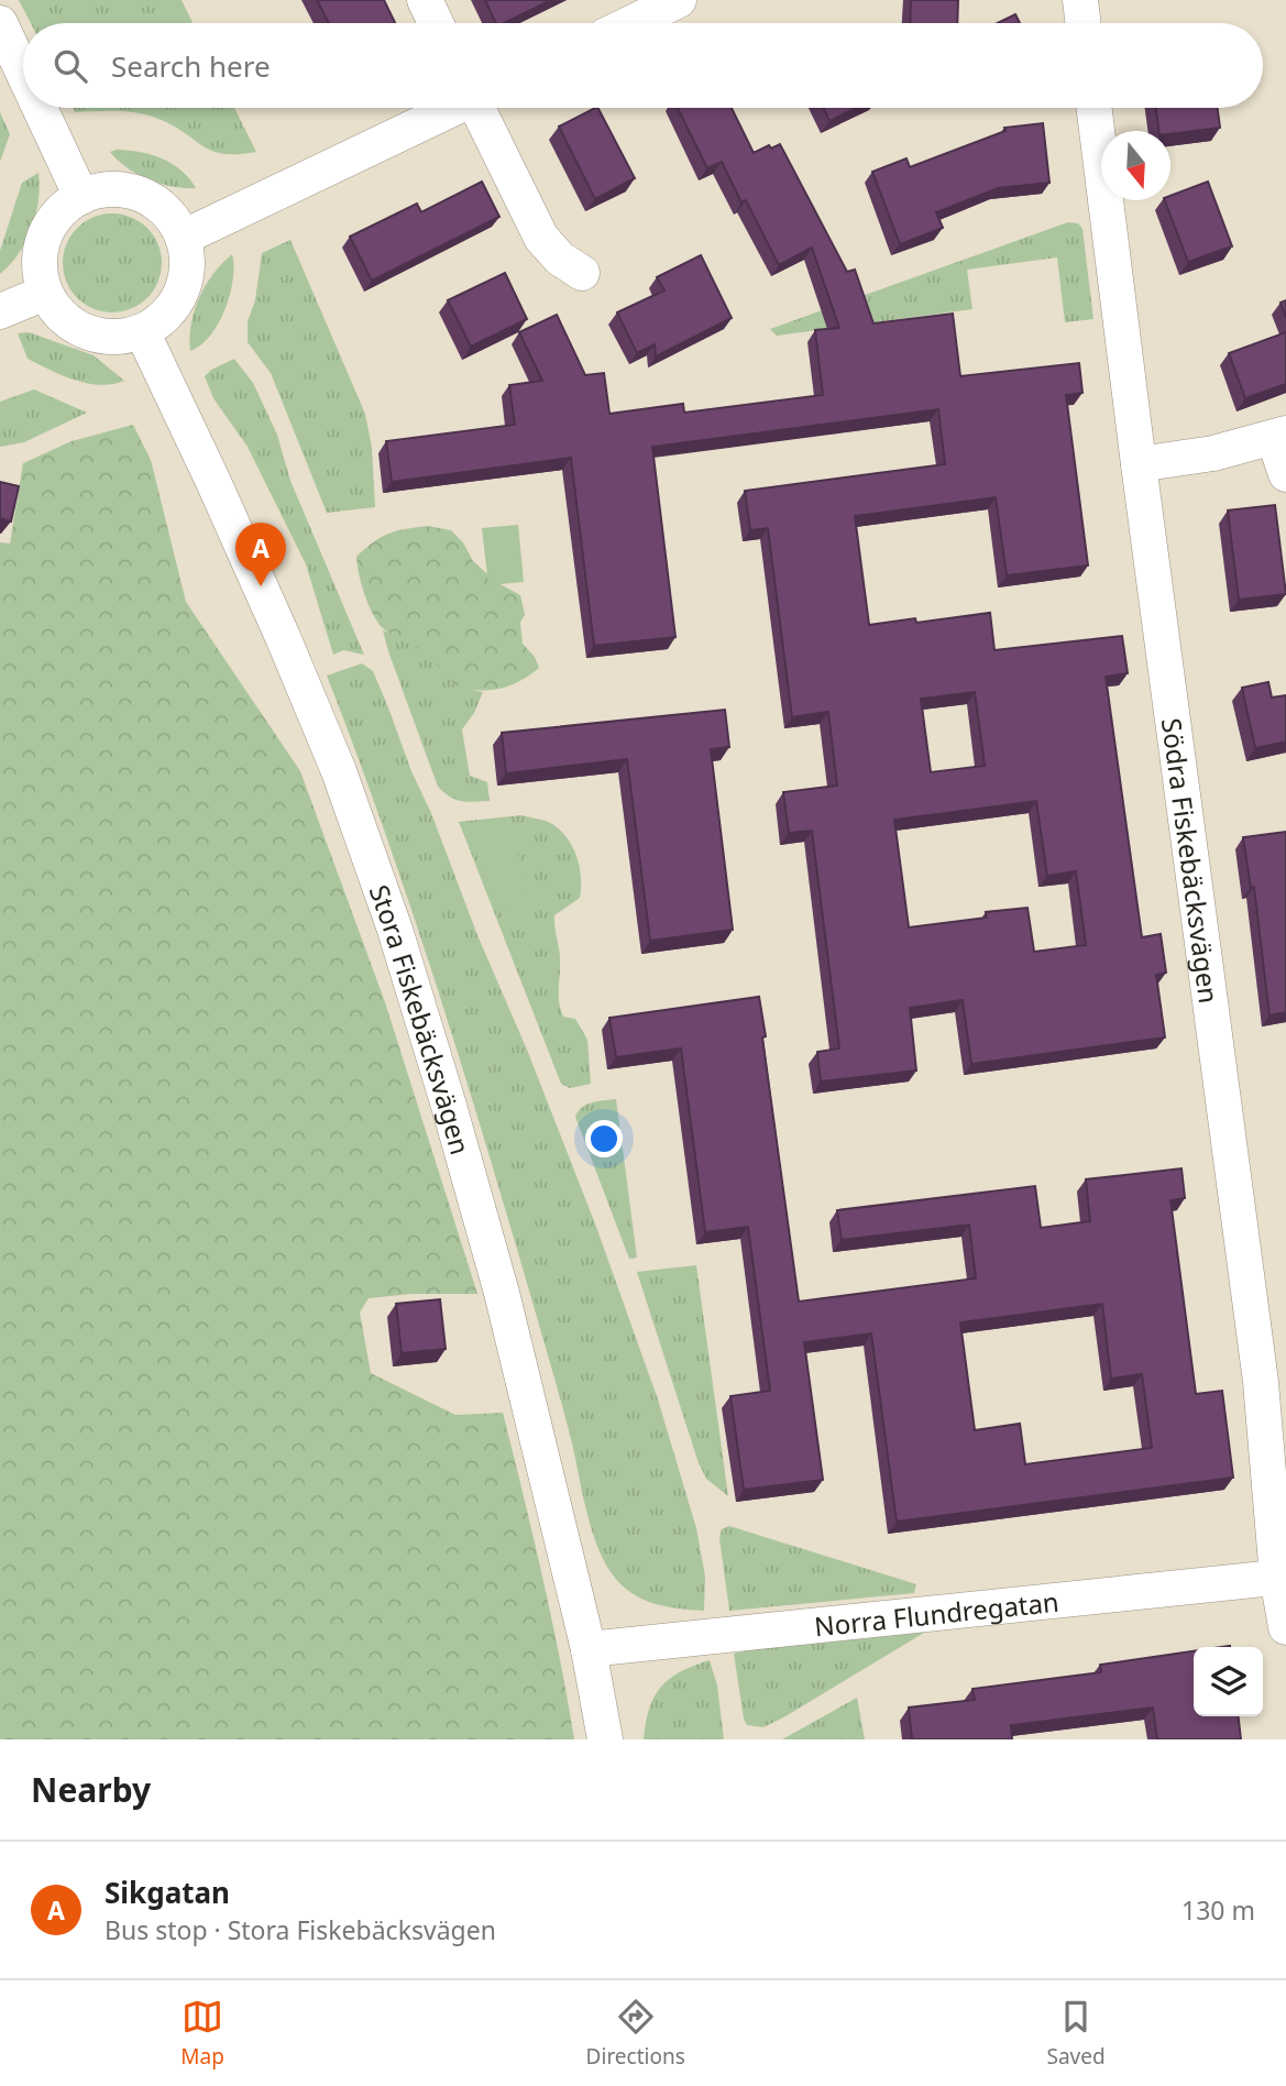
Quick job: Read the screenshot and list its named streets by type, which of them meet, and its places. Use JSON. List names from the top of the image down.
{
  "streets": {
    "street": ["Södra Fiskebäcksvägen", "Stora Fiskebäcksvägen", "Norra Flundregatan"]
  },
  "crossings": [
    ["Södra Fiskebäcksvägen", "Norra Flundregatan"],
    ["Stora Fiskebäcksvägen", "Norra Flundregatan"]
  ],
  "north": "bottom",
  "page": {
    "search": "Search here",
    "pins": "A",
    "heading": "Nearby",
    "list": [
      {
        "mark": "A",
        "name": "Sikgatan",
        "note": "Bus stop · Stora Fiskebäcksvägen",
        "value": "130 m"
      }
    ],
    "nav": ["Map", "Directions", "Saved"]
  }
}
